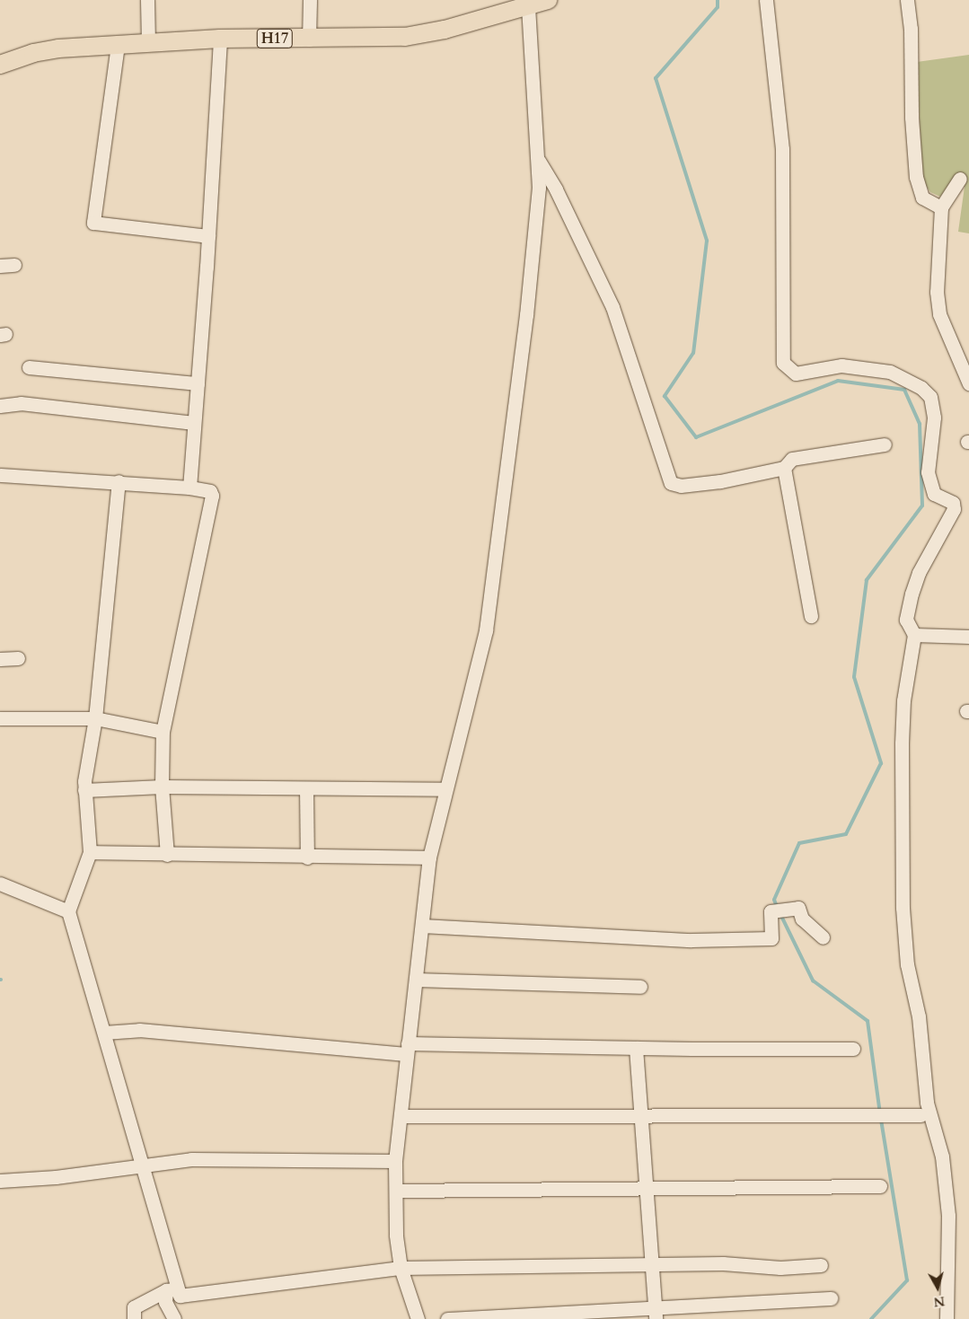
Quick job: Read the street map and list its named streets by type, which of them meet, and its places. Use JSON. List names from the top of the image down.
{
  "streets": {
    "main road": ["H17"]
  },
  "north": "bottom"
}
